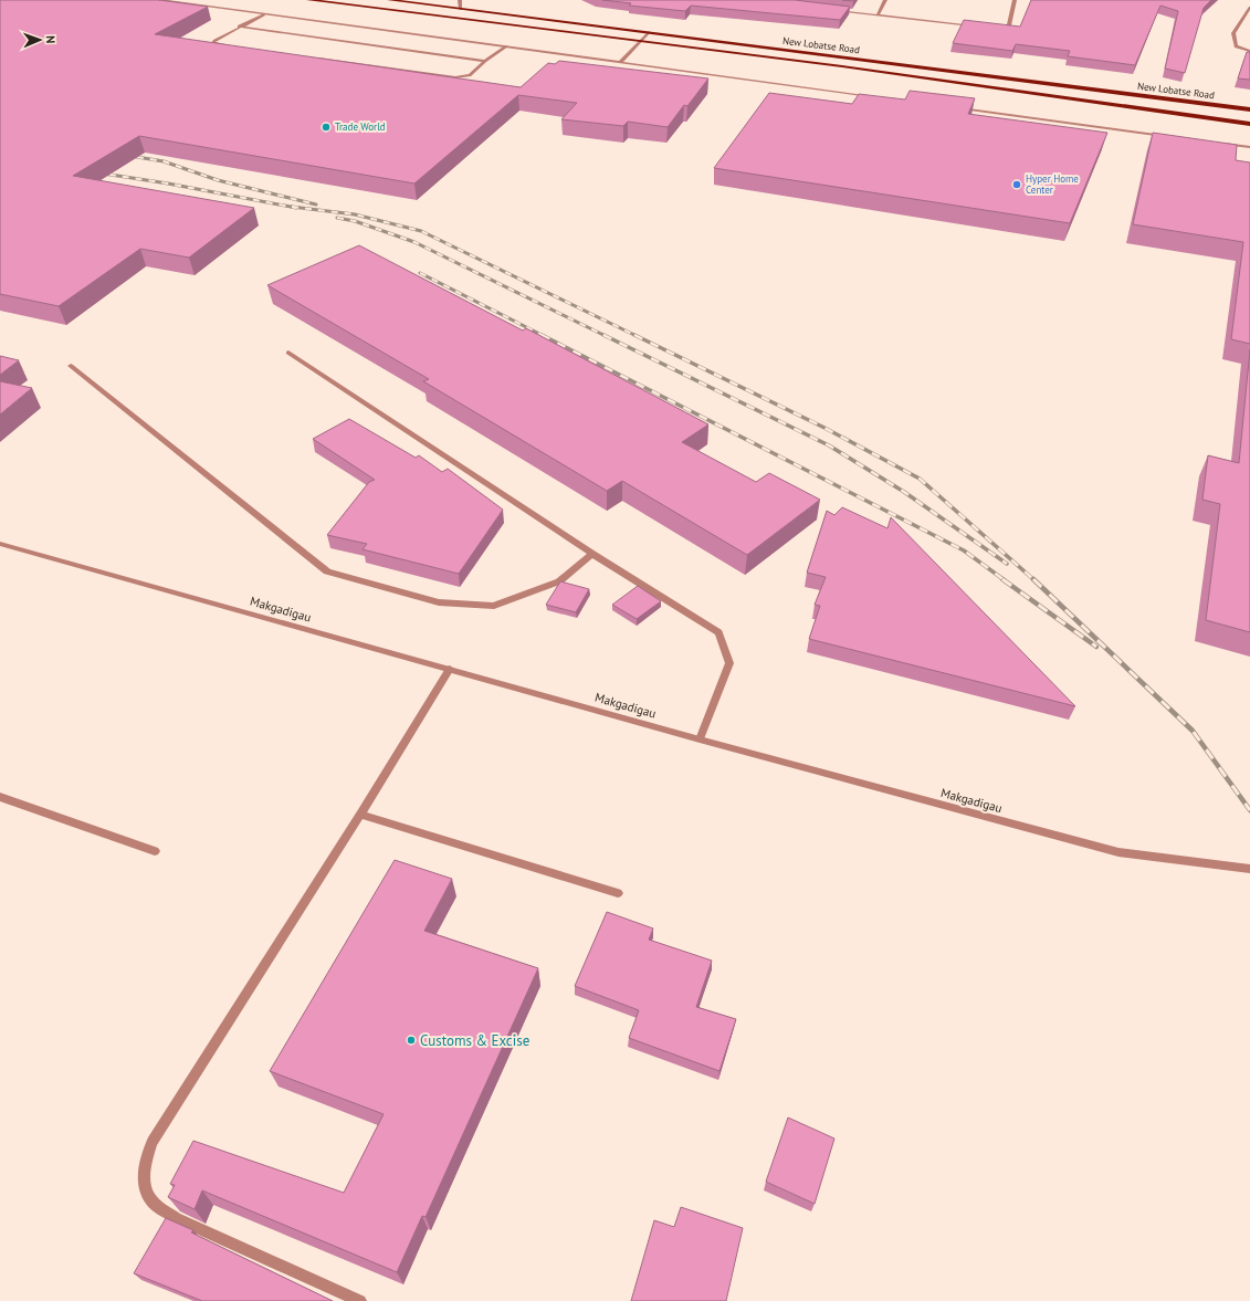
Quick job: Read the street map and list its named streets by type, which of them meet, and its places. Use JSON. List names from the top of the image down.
{
  "streets": {
    "main road": ["New Lobatse Road"],
    "street": ["Makgadigau"]
  },
  "places": ["Trade World", "Hyper Home Center", "Customs & Excise"],
  "north": "right"
}
